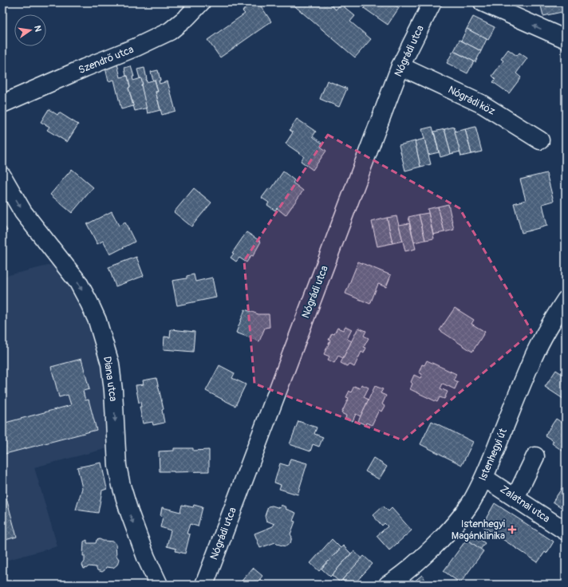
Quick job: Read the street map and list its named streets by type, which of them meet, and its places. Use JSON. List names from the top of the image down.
{
  "streets": {
    "street": [
      "Nógrádi utca",
      "Szendrő utca",
      "Nógrádi köz",
      "Diana utca",
      "Istenhegyi út",
      "Zalatnai utca"
    ]
  },
  "crossings": [
    ["Nógrádi utca", "Nógrádi köz"],
    ["Istenhegyi út", "Zalatnai utca"]
  ],
  "one_way": ["Diana utca"],
  "places": {
    "health": ["Istenhegyi Magánklinika"]
  },
  "north": "right"
}
